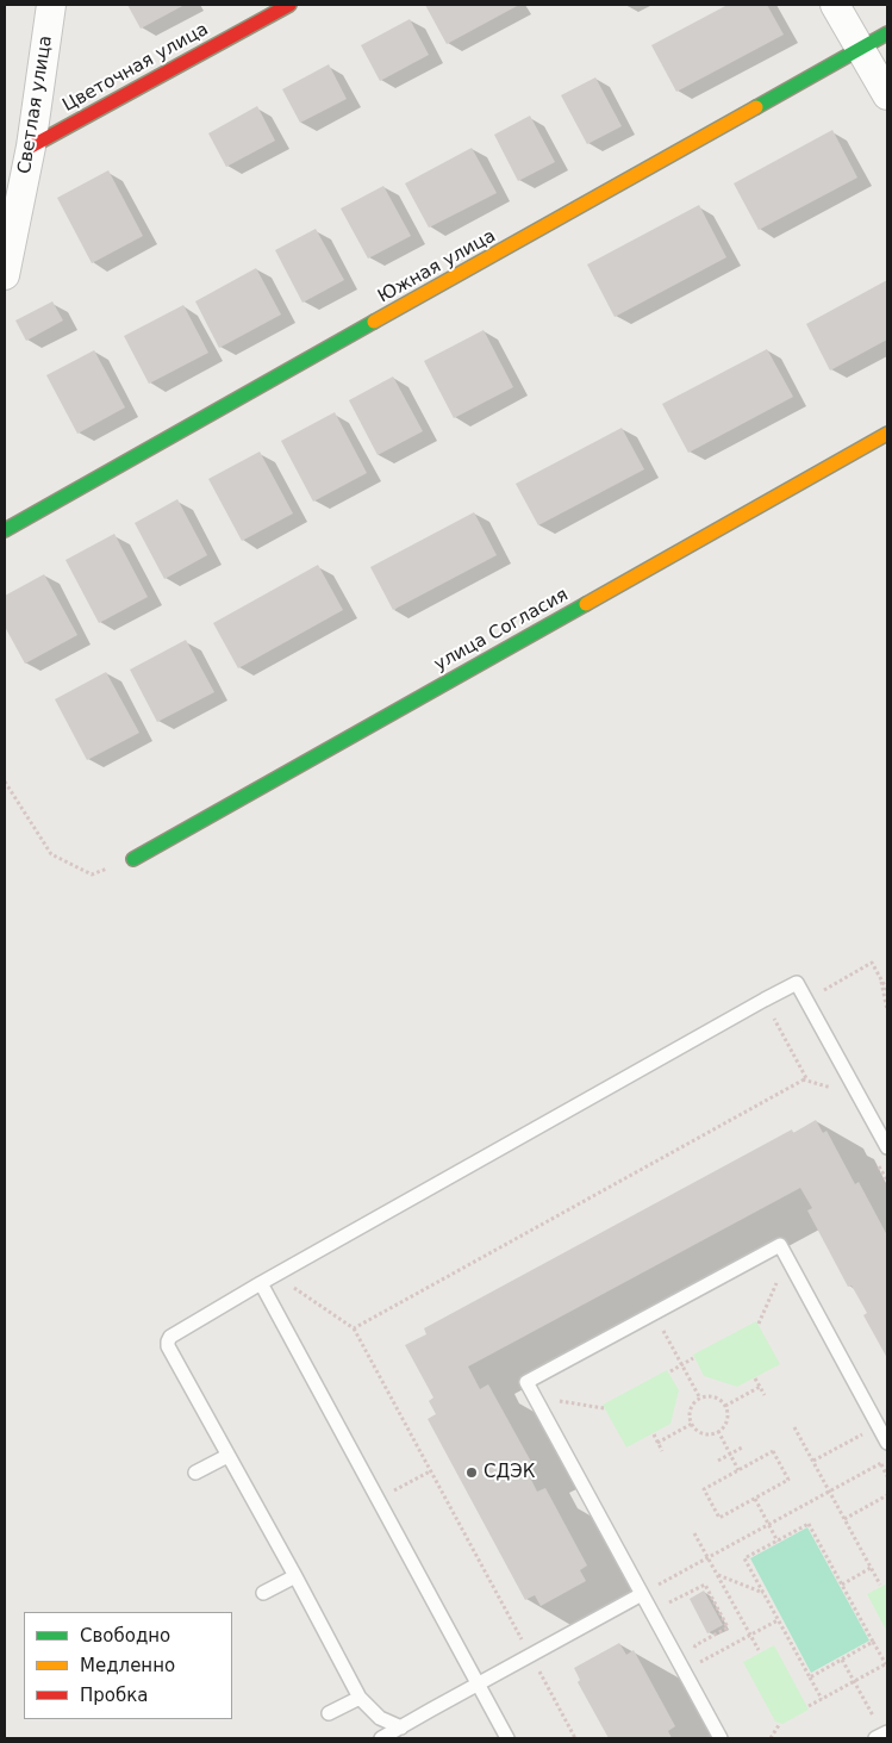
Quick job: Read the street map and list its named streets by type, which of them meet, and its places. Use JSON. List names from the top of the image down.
{
  "streets": {
    "street": [
      "Цветочная улица",
      "Светлая улица",
      "Южная улица",
      "улица Согласия"
    ]
  },
  "crossings": [
    ["Цветочная улица", "Светлая улица"]
  ],
  "places": ["СДЭК"],
  "legend": ["Свободно", "Медленно", "Пробка"]
}
